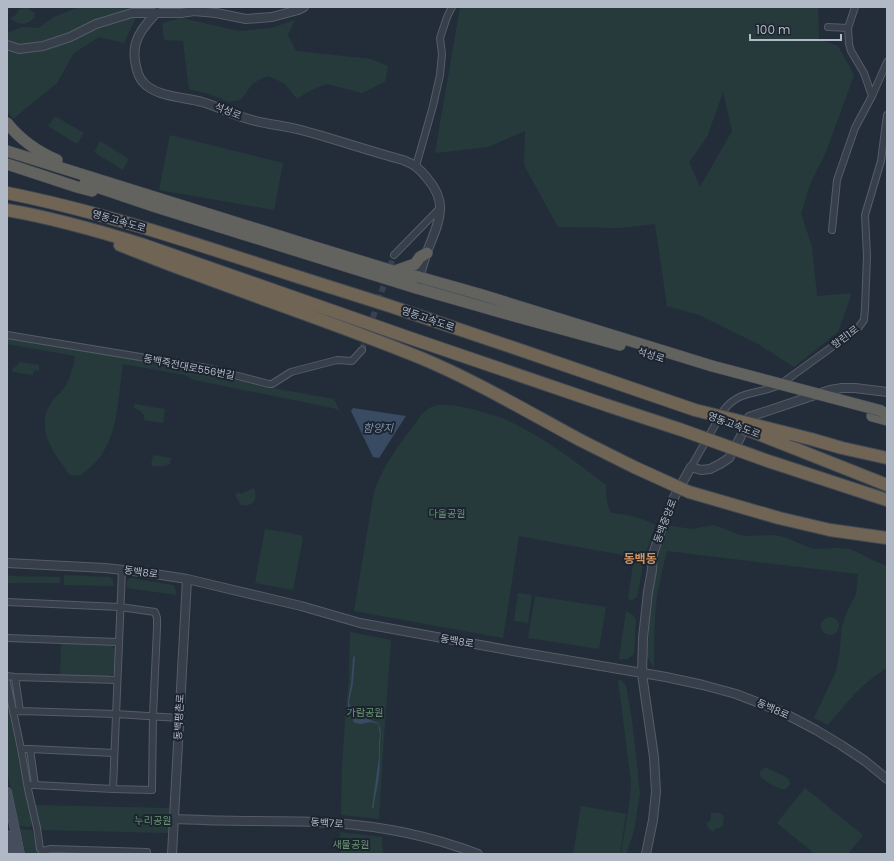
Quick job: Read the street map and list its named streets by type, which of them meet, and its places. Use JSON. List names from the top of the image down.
{
  "streets": {
    "highway": ["석성로", "영동고속도로"],
    "street": [
      "향린1로",
      "동백죽전대로556번길",
      "동백중앙로",
      "동백8로",
      "동백평촌로",
      "동백7로"
    ]
  },
  "crossings": [
    ["향린1로", "동백중앙로"],
    ["동백중앙로", "동백8로"],
    ["동백8로", "동백평촌로"],
    ["동백평촌로", "동백7로"]
  ],
  "districts": ["동백동"],
  "water": ["함양지"],
  "parks": [
    "다올공원",
    "가람공원",
    "누리공원",
    "새물공원"
  ],
  "scale_bar": "100 m"
}
